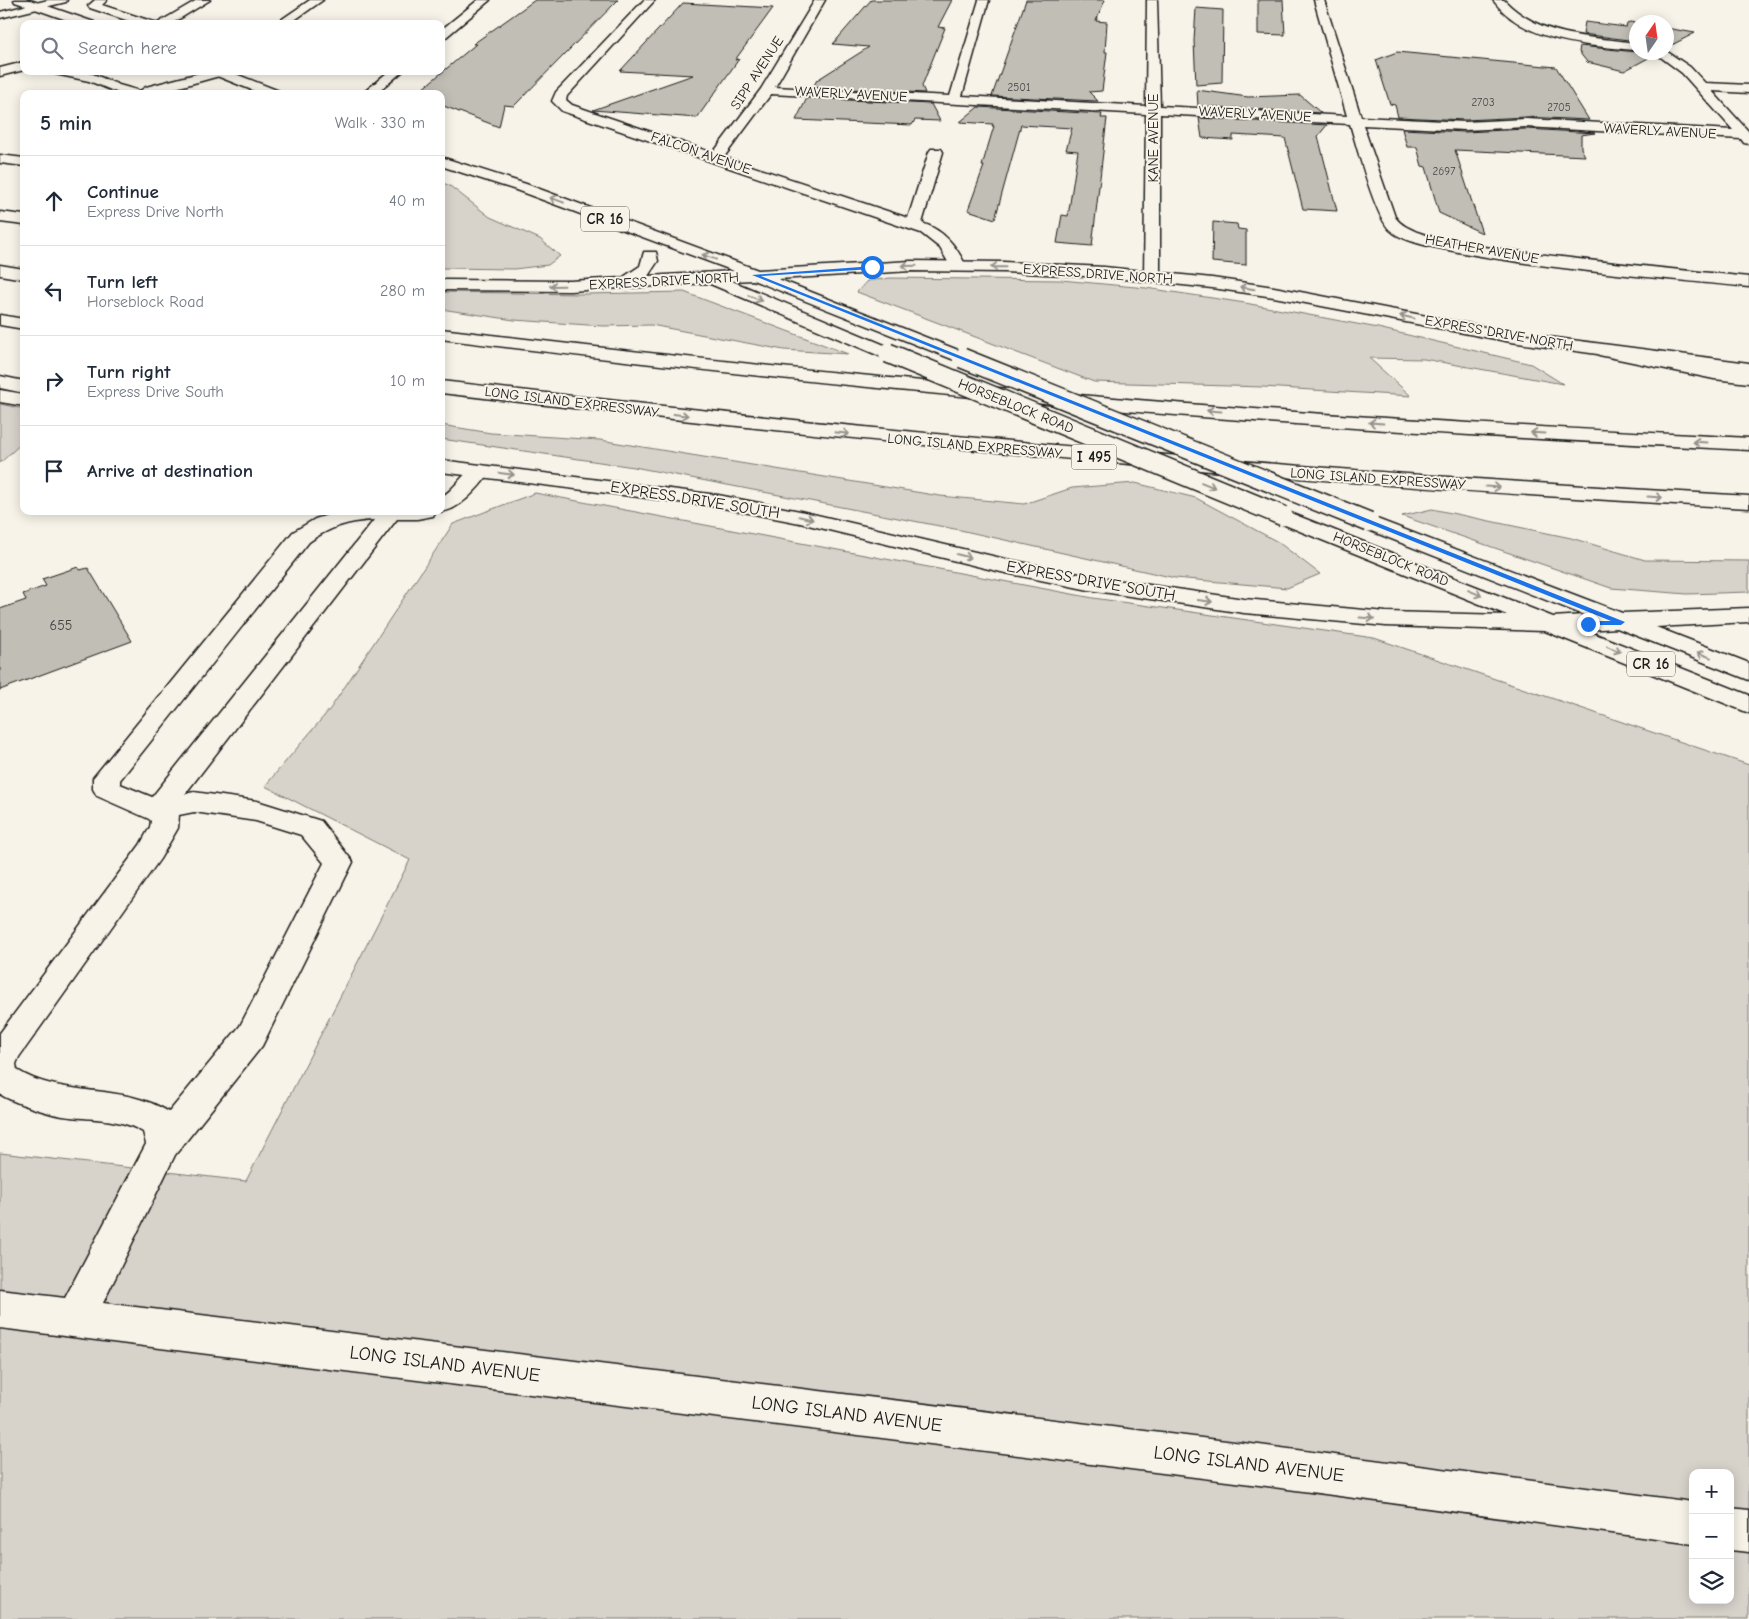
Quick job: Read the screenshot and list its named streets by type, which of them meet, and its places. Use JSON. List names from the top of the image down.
{
  "streets": {
    "main road": [
      "SIPP AVENUE",
      "WAVERLY AVENUE",
      "KANE AVENUE",
      "FALCON AVENUE",
      "CR 16",
      "HEATHER AVENUE",
      "EXPRESS DRIVE NORTH",
      "LONG ISLAND EXPRESSWAY",
      "HORSEBLOCK ROAD",
      "I 495",
      "EXPRESS DRIVE SOUTH",
      "LONG ISLAND AVENUE"
    ]
  },
  "crossings": [
    ["SIPP AVENUE", "WAVERLY AVENUE"],
    ["SIPP AVENUE", "FALCON AVENUE"],
    ["WAVERLY AVENUE", "KANE AVENUE"],
    ["WAVERLY AVENUE", "HEATHER AVENUE"],
    ["KANE AVENUE", "EXPRESS DRIVE NORTH"],
    ["FALCON AVENUE", "EXPRESS DRIVE NORTH"],
    ["EXPRESS DRIVE NORTH", "HORSEBLOCK ROAD"],
    ["HORSEBLOCK ROAD", "EXPRESS DRIVE SOUTH"]
  ],
  "house_numbers": [
    "2501",
    "2703",
    "2705",
    "2697",
    "655"
  ],
  "north": "top",
  "page": {
    "search": "Search here",
    "heading": ["5 min", "Walk · 330 m"],
    "list": [
      ["Continue", "Express Drive North", "40 m"],
      ["Turn left", "Horseblock Road", "280 m"],
      ["Turn right", "Express Drive South", "10 m"],
      "Arrive at destination"
    ],
    "map_buttons": ["+", "−"]
  }
}
